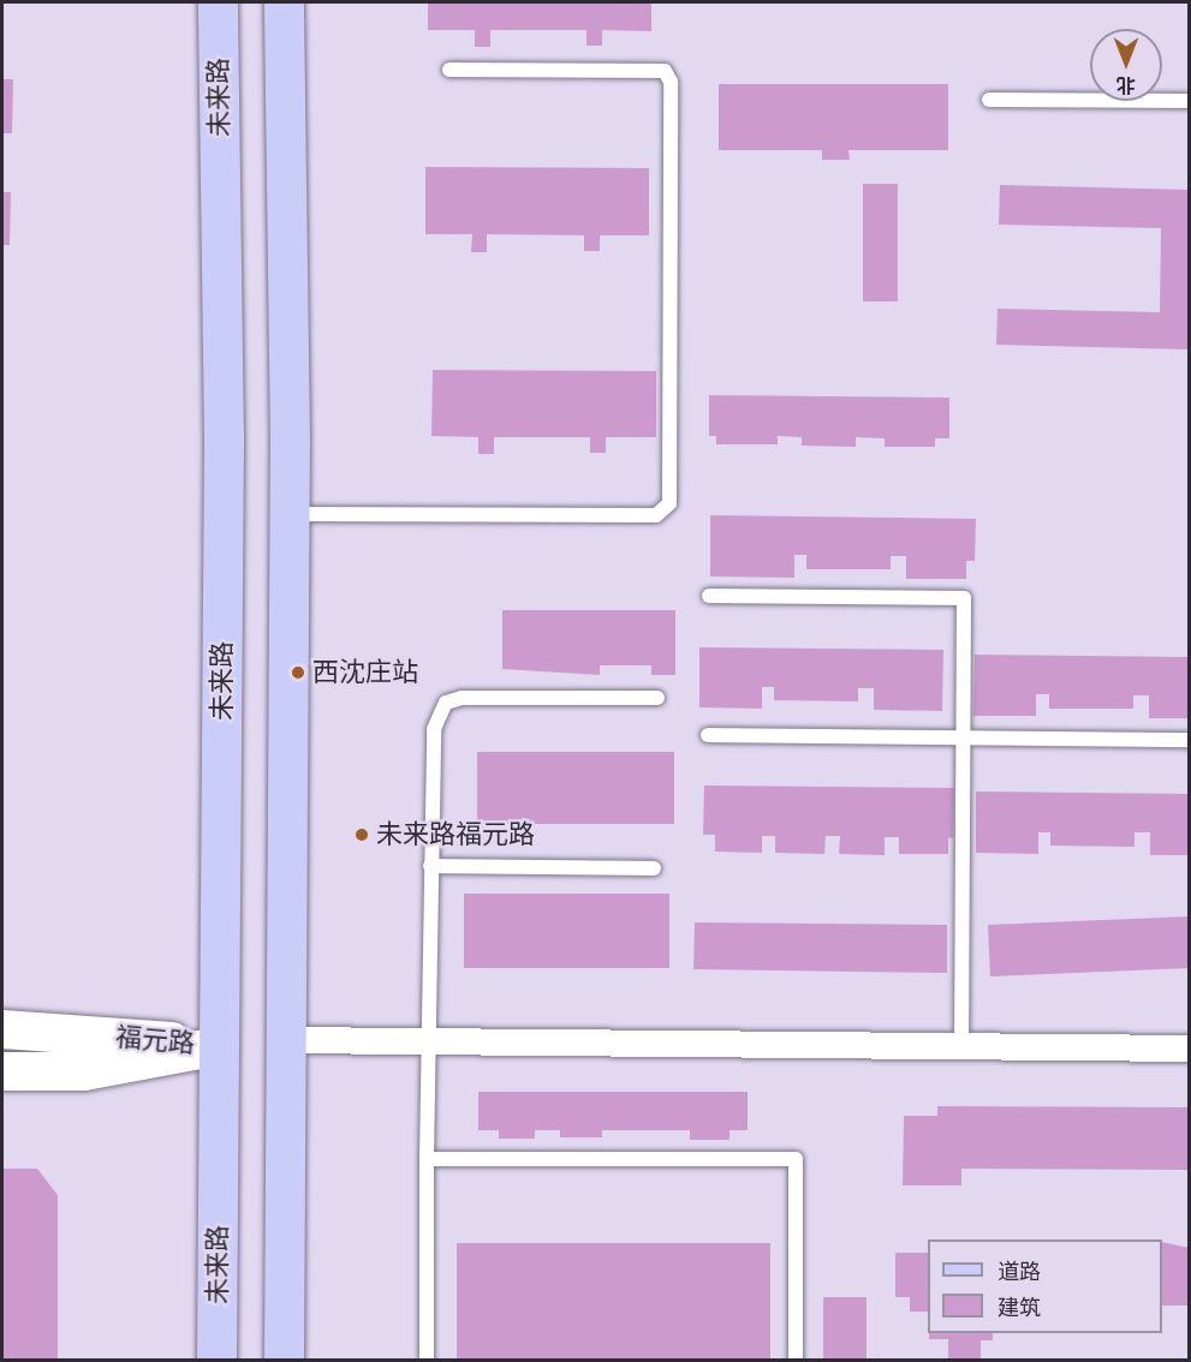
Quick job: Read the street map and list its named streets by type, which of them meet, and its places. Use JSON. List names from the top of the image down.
{
  "streets": {
    "main road": ["未来路", "福元路"]
  },
  "crossings": [
    ["未来路", "福元路"]
  ],
  "places": ["西沈庄站", "未来路福元路"],
  "legend": ["道路", "建筑"],
  "north": "bottom"
}
